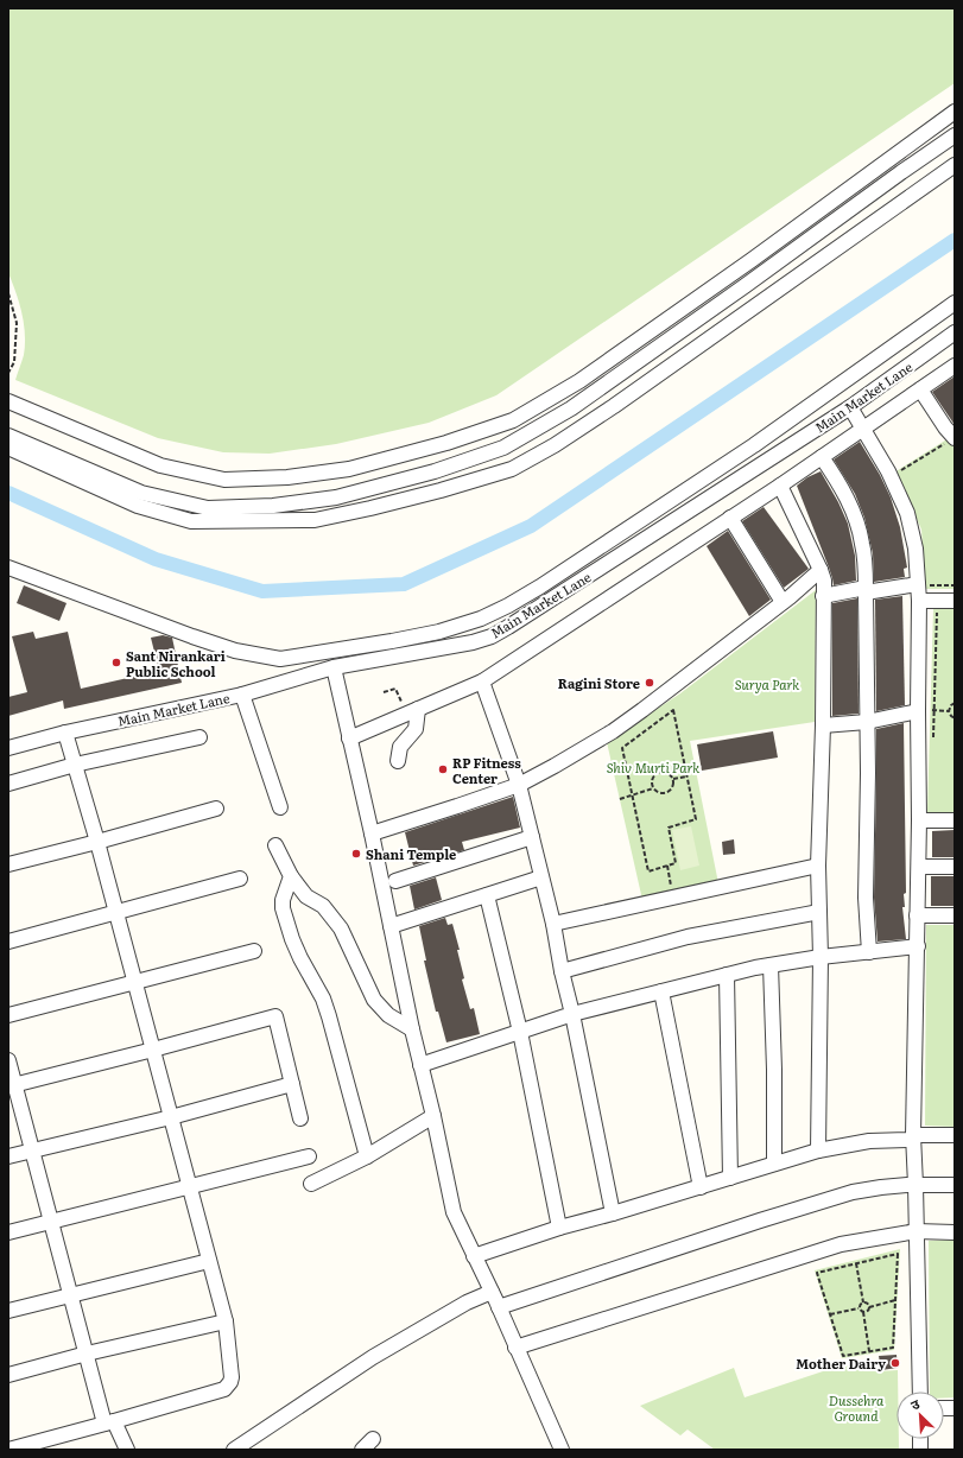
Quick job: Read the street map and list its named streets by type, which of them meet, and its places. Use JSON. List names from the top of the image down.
{
  "streets": {
    "street": ["Main Market Lane"]
  },
  "parks": ["Surya Park", "Shiv Murti Park", "Dussehra Ground"],
  "places": [
    "Sant Nirankari Public School",
    "Ragini Store",
    "RP Fitness Center",
    "Shani Temple",
    "Mother Dairy"
  ],
  "north": "top left"
}
